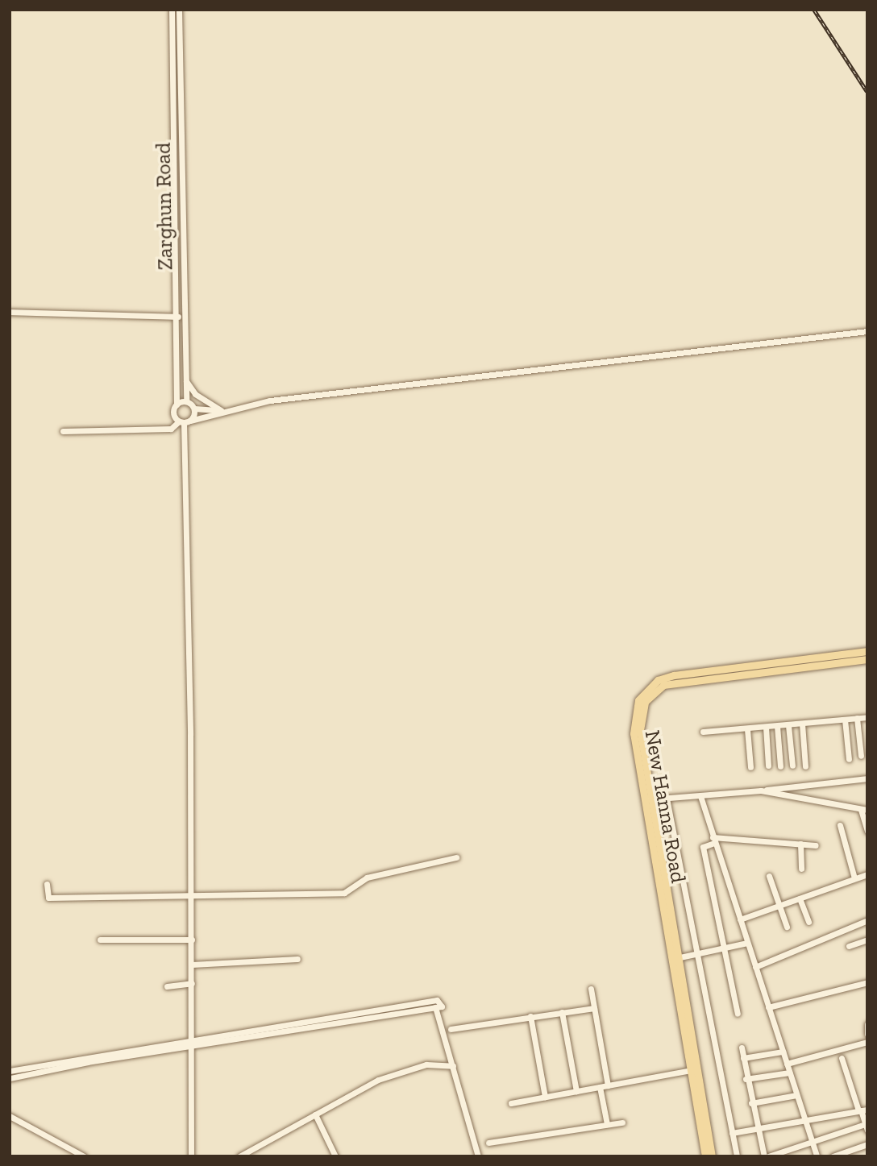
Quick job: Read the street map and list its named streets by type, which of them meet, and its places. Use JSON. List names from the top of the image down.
{
  "streets": {
    "main road": ["New Hanna Road"],
    "street": ["Zarghun Road"]
  }
}
